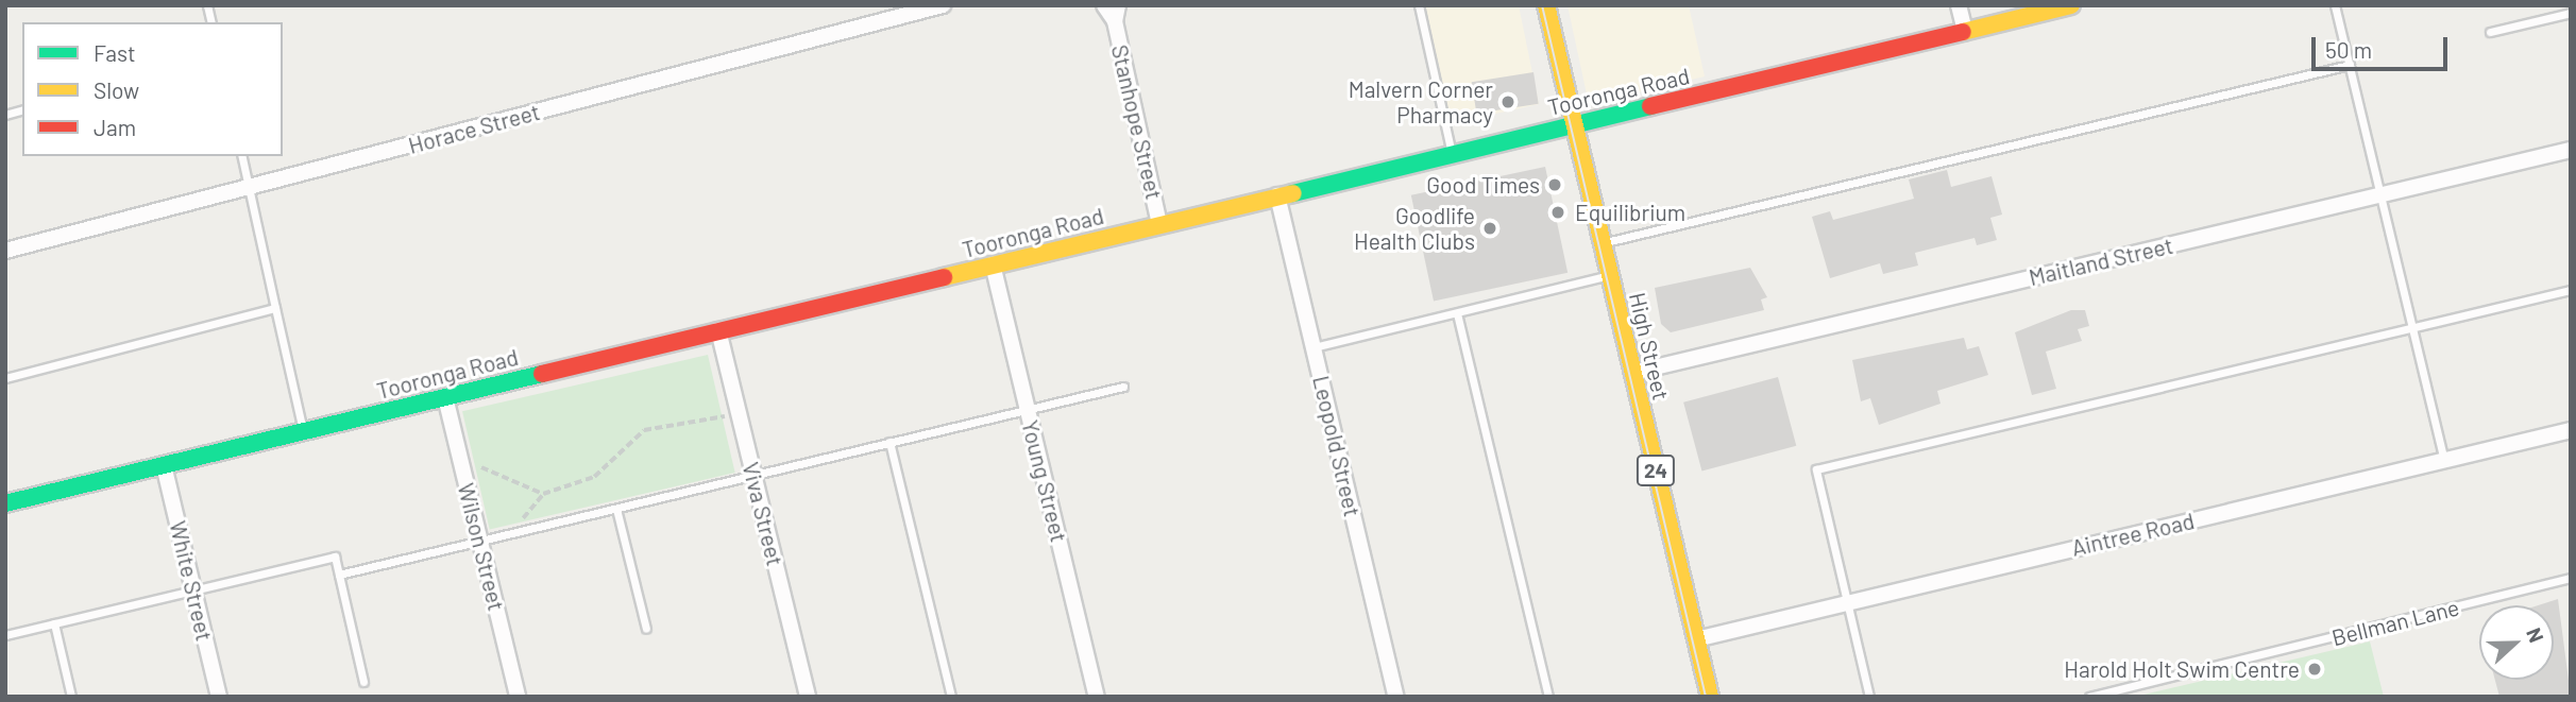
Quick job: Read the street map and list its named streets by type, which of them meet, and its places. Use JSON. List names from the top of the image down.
{
  "streets": {
    "main road": ["Tooronga Road", "High Street", "24"],
    "street": [
      "Stanhope Street",
      "Horace Street",
      "Maitland Street",
      "Leopold Street",
      "Young Street",
      "Viva Street",
      "Aintree Road",
      "Wilson Street",
      "White Street"
    ],
    "lane": ["Bellman Lane"]
  },
  "crossings": [
    ["Tooronga Road", "Stanhope Street"],
    ["Tooronga Road", "High Street"],
    ["Tooronga Road", "Leopold Street"],
    ["Tooronga Road", "Young Street"],
    ["Tooronga Road", "Viva Street"],
    ["Tooronga Road", "Wilson Street"],
    ["Tooronga Road", "White Street"],
    ["Maitland Street", "High Street"],
    ["High Street", "Aintree Road"]
  ],
  "places": [
    "Malvern Corner Pharmacy",
    "Good Times",
    "Equilibrium",
    "Goodlife Health Clubs",
    "Harold Holt Swim Centre"
  ],
  "legend": ["Fast", "Slow", "Jam"],
  "scale_bar": "50 m",
  "north": "right"
}
